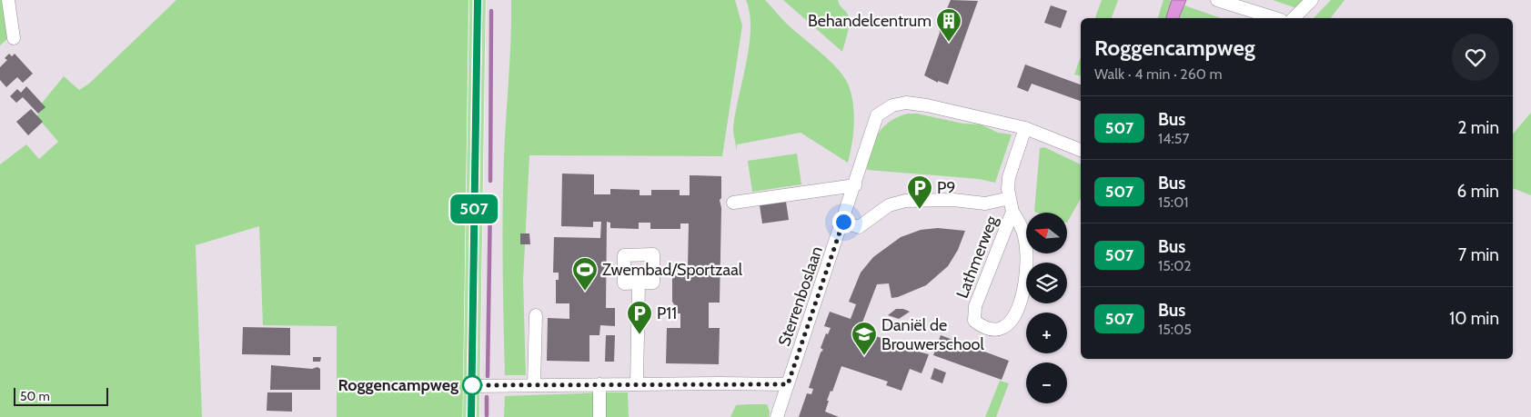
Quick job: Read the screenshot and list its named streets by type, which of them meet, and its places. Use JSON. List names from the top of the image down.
{
  "streets": {
    "street": ["Lathmerweg", "Sterrenboslaan"]
  },
  "crossings": [
    ["Lathmerweg", "Sterrenboslaan"]
  ],
  "places": {
    "building": ["Behandelcentrum"],
    "parking": ["P9", "P11"],
    "sports": ["Zwembad/Sportzaal"],
    "school or university": ["Daniël de Brouwerschool"],
    "other": ["Roggencampweg"]
  },
  "lines": ["bus line 507"],
  "scale_bar": "50 m",
  "north": "left",
  "page": {
    "on_map": "507",
    "heading": ["Roggencampweg", "Walk · 4 min · 260 m"],
    "list": [
      {
        "mark": "507",
        "name": "Bus",
        "note": "14:57",
        "value": "2 min"
      },
      {
        "mark": "507",
        "name": "Bus",
        "note": "15:01",
        "value": "6 min"
      },
      {
        "mark": "507",
        "name": "Bus",
        "note": "15:02",
        "value": "7 min"
      },
      {
        "mark": "507",
        "name": "Bus",
        "note": "15:05",
        "value": "10 min"
      }
    ],
    "map_buttons": ["+", "−"],
    "scale": "50 m"
  }
}
